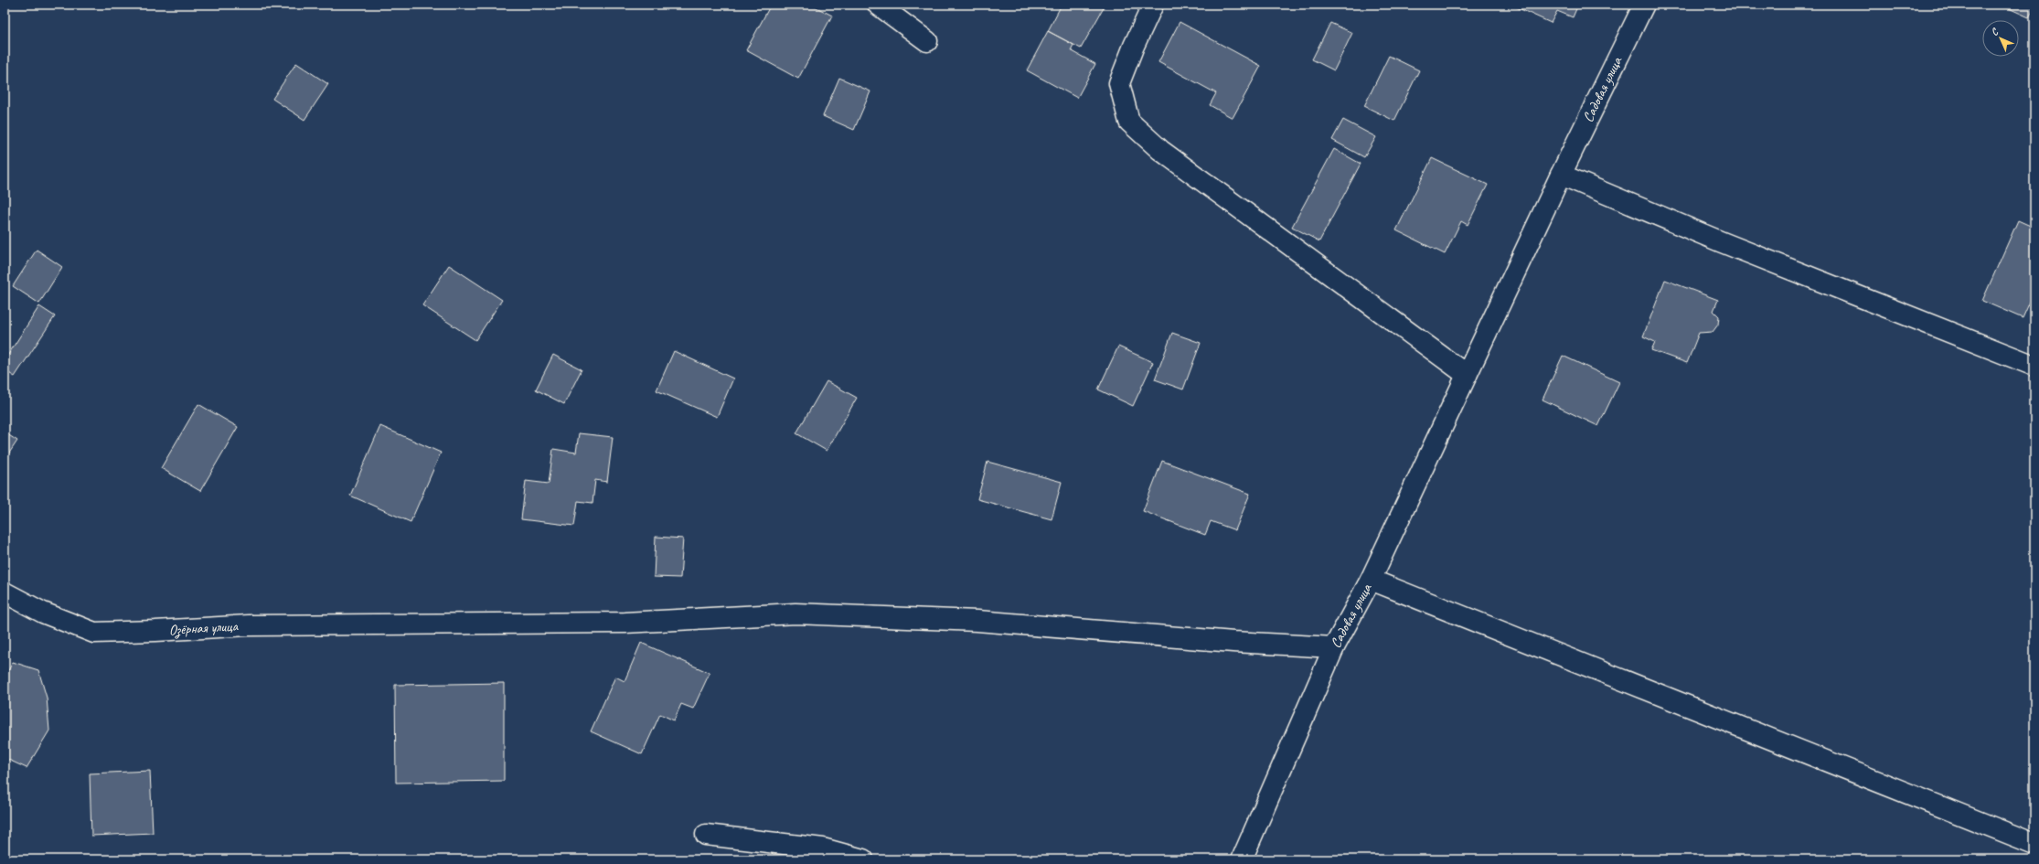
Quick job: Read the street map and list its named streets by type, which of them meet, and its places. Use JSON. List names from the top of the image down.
{
  "streets": {
    "street": ["Садовая улица", "Озёрная улица"]
  },
  "crossings": [
    ["Садовая улица", "Озёрная улица"]
  ],
  "north": "top left"
}
